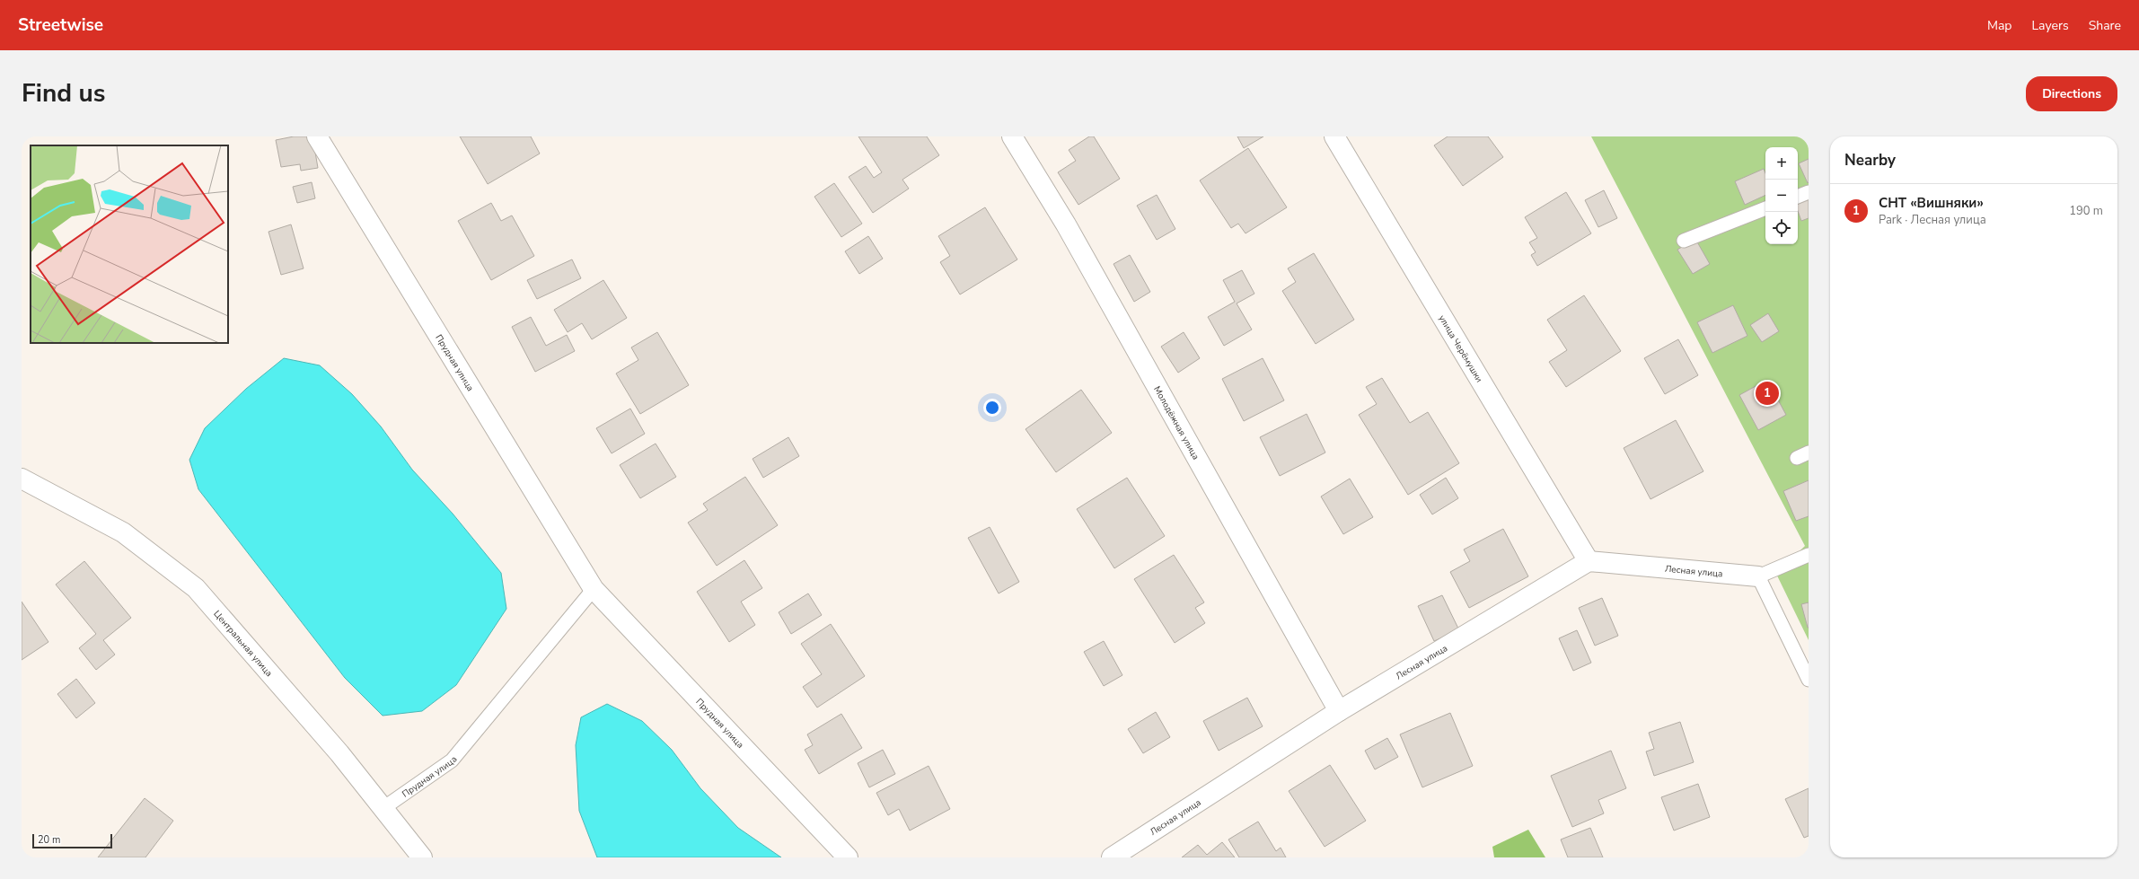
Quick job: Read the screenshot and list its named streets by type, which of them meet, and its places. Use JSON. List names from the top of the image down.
{
  "streets": {
    "street": [
      "улица Черёмушки",
      "Прудная улица",
      "Молодёжная улица",
      "Лесная улица",
      "Центральная улица"
    ]
  },
  "crossings": [
    ["улица Черёмушки", "Лесная улица"],
    ["Прудная улица", "Центральная улица"],
    ["Молодёжная улица", "Лесная улица"]
  ],
  "scale_bar": "20 m",
  "page": {
    "header": "Streetwise",
    "nav": ["Map", "Layers", "Share"],
    "title": "Find us",
    "buttons": "Directions",
    "heading": "Nearby",
    "map_buttons": ["+", "−"],
    "list": [
      {
        "mark": "1",
        "name": "СНТ «Вишняки»",
        "note": "Park · Лесная улица",
        "value": "190 m"
      }
    ],
    "pins": "1",
    "scale": "20 m"
  }
}
